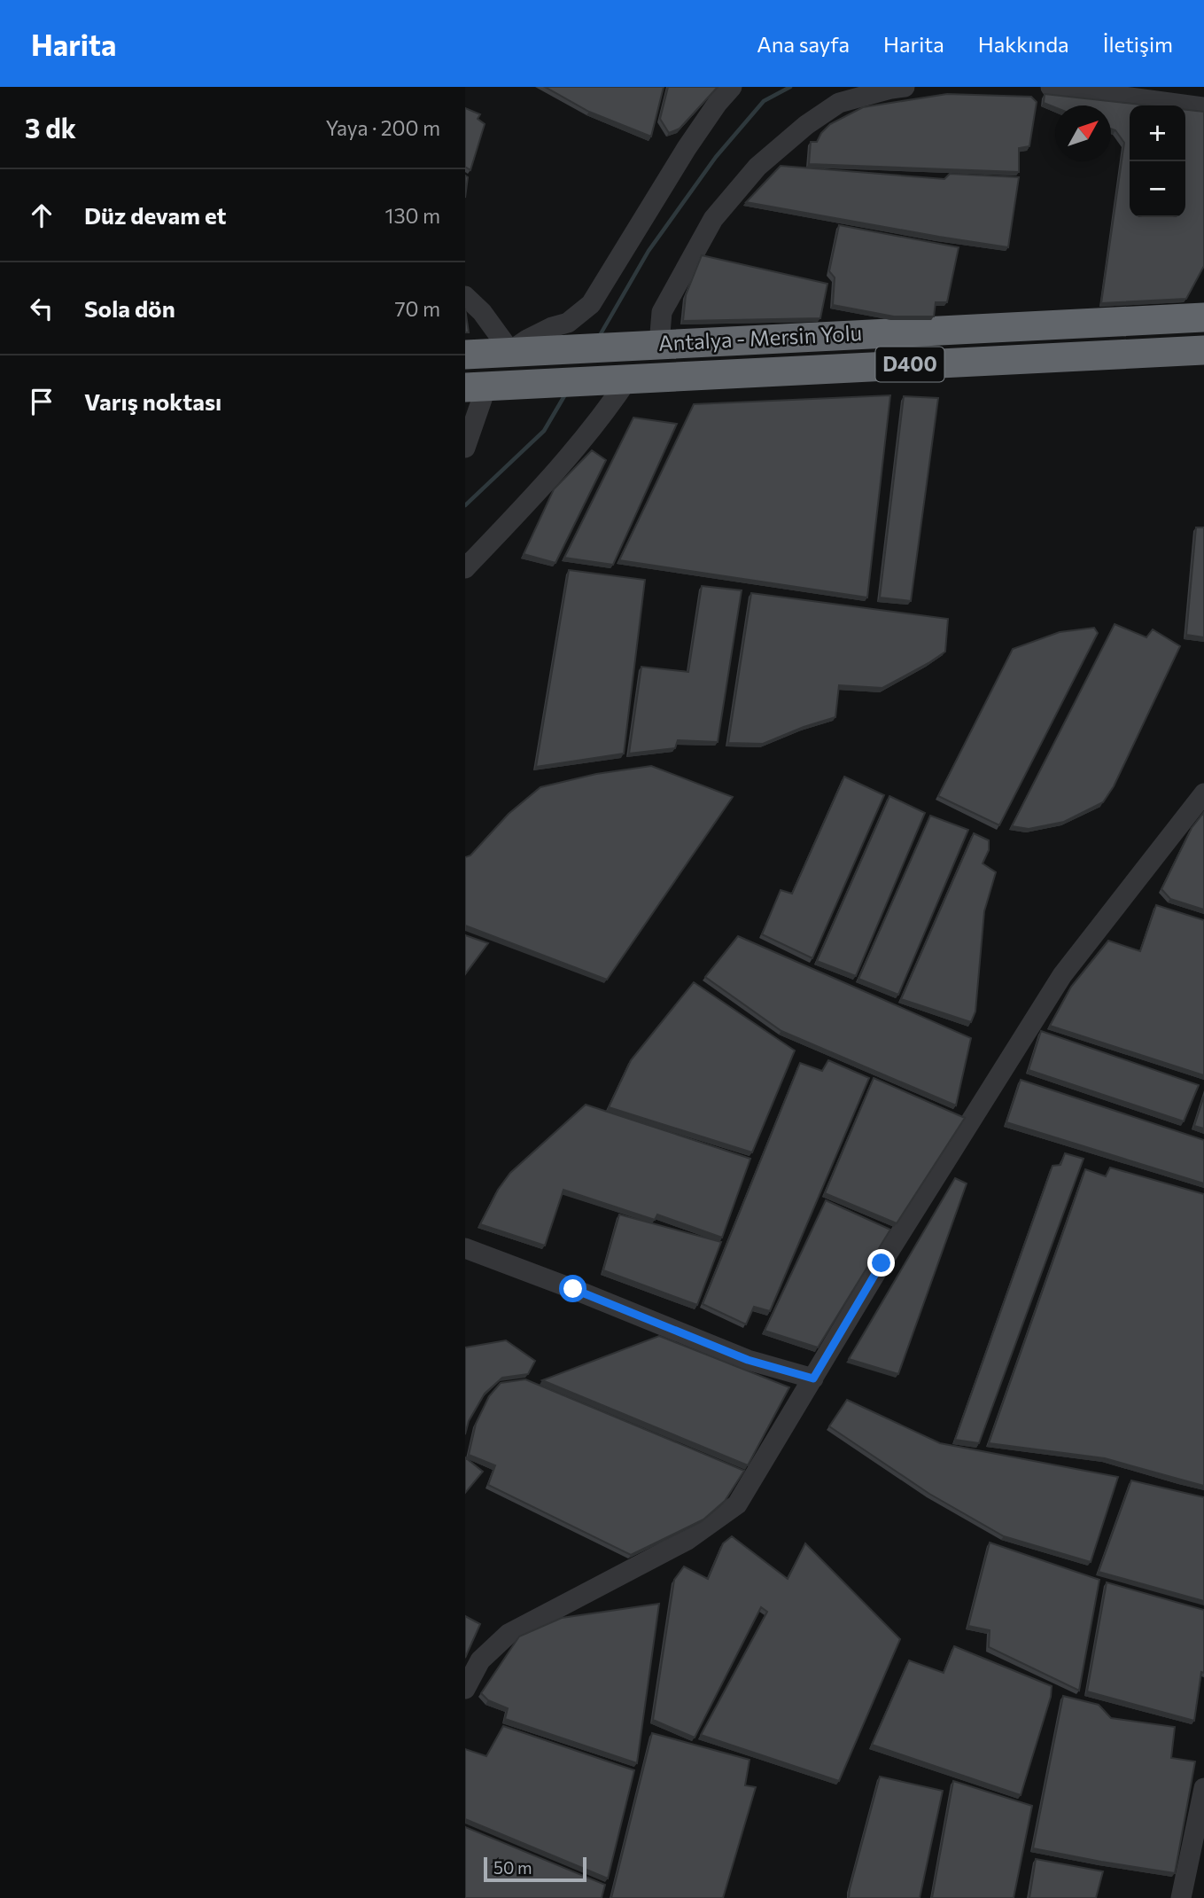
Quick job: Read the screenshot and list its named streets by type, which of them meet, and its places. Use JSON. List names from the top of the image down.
{
  "streets": {
    "highway": ["Antalya - Mersin Yolu", "D400"]
  },
  "scale_bar": "50 m",
  "north": "top right",
  "page": {
    "header": "Harita",
    "nav": [
      "Ana sayfa",
      "Harita",
      "Hakkında",
      "İletişim"
    ],
    "heading": ["3 dk", "Yaya · 200 m"],
    "map_buttons": ["+", "−"],
    "list": [
      ["Düz devam et", "130 m"],
      ["Sola dön", "70 m"],
      "Varış noktası"
    ],
    "scale": "50 m"
  }
}
